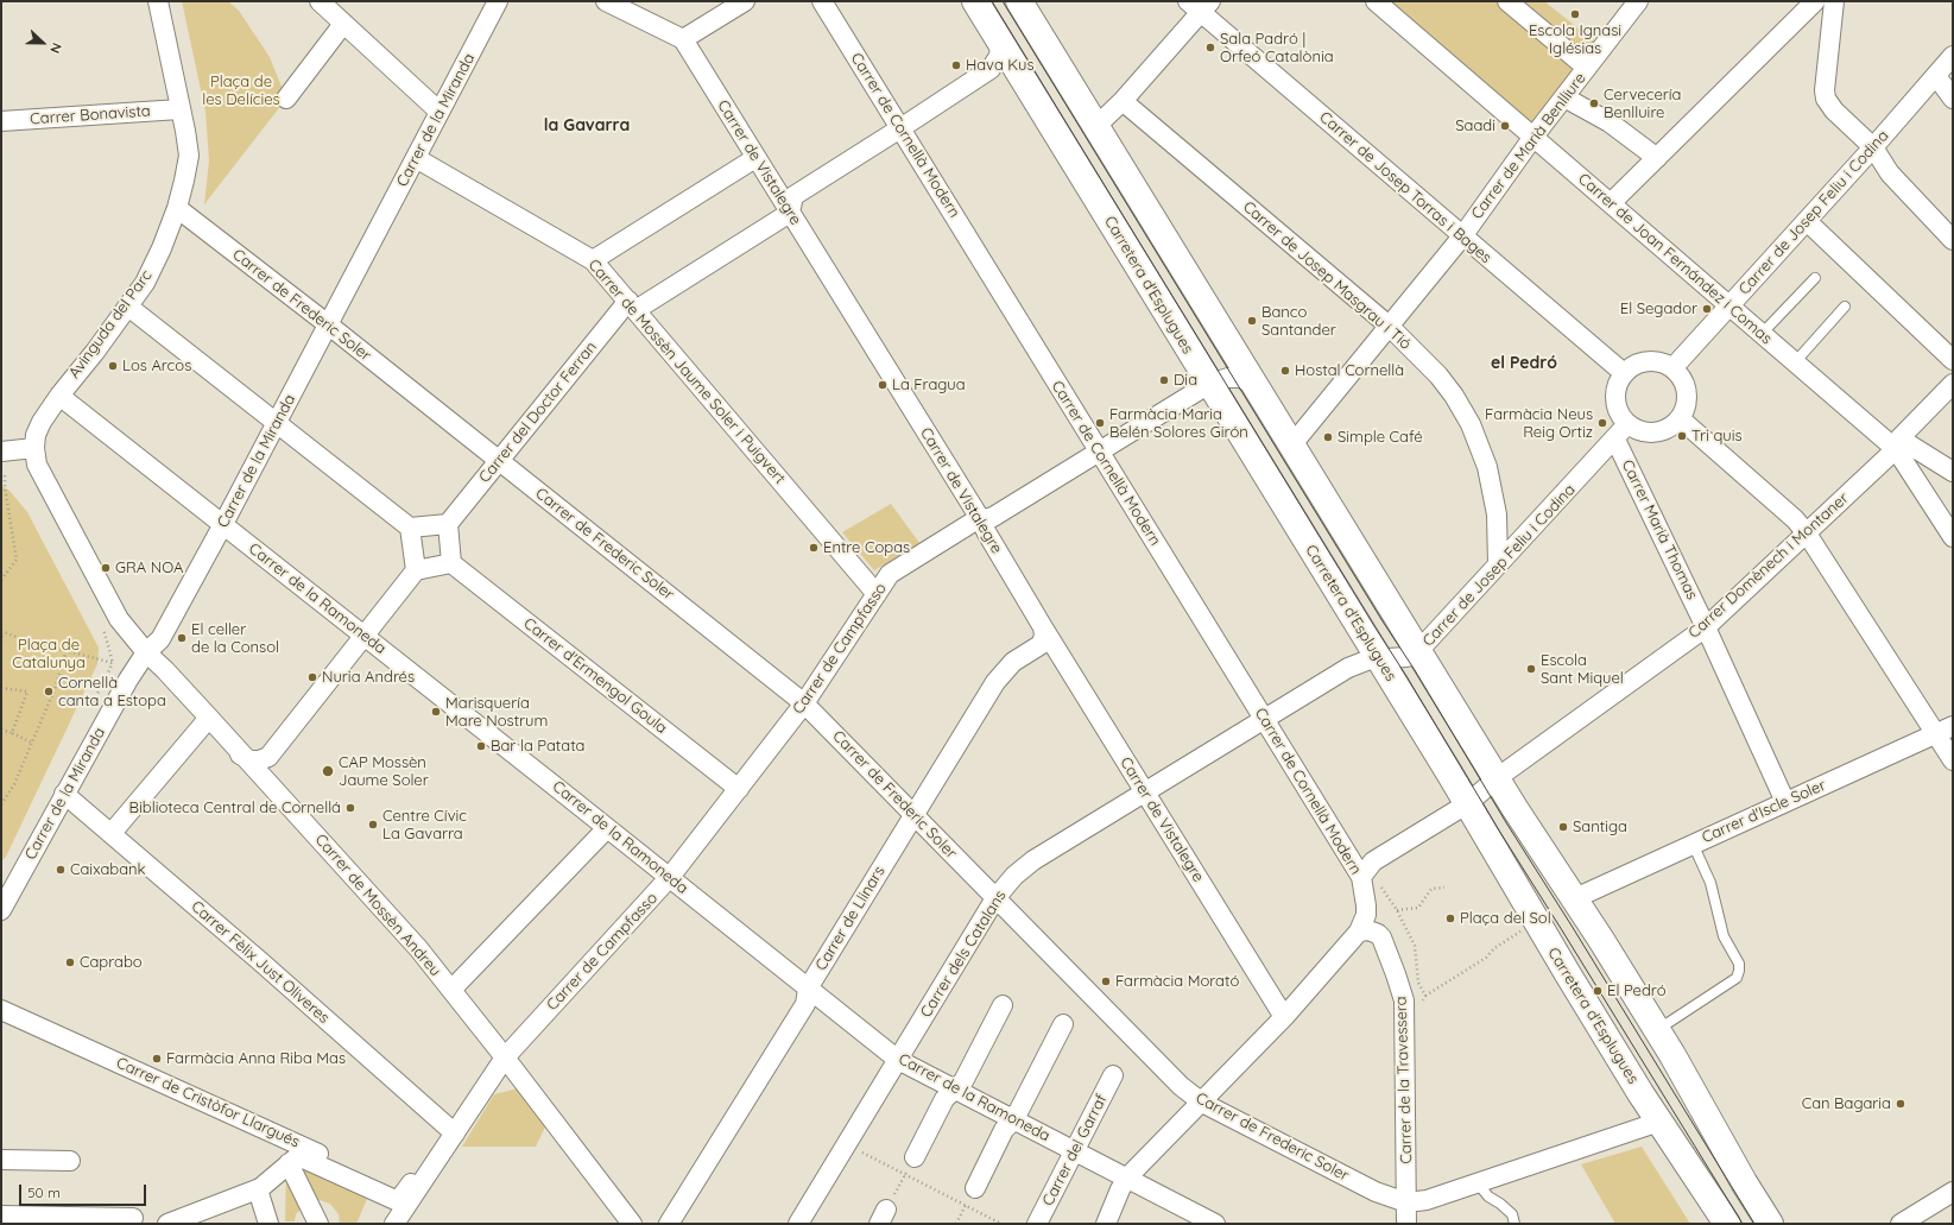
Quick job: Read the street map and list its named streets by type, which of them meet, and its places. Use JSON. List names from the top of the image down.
{
  "streets": {
    "street": [
      "Carrer Bonavista",
      "Carrer de la Miranda",
      "Carrer de Cornellà Modern",
      "Carrer de Marià Benlliure",
      "Carrer de Vistalegre",
      "Carrer de Josep Torras i Bages",
      "Carrer de Josep Feliu i Codina",
      "Carrer de Joan Fernández i Comas",
      "Carrer de Josep Masgrau i Tió",
      "Carretera d'Esplugues",
      "Carrer de Frederic Soler",
      "Avinguda del Parc",
      "Carrer de Mossèn Jaume Soler i Puigvert",
      "Carrer del Doctor Ferran",
      "Carrer Marià Thomas",
      "Carrer Domènech i Montaner",
      "Carrer de la Ramoneda",
      "Carrer de Campfasso",
      "Carrer d'Ermengol Goula",
      "Carrer d'Iscle Soler",
      "Carrer de Mossèn Andreu",
      "Carrer de Llinars",
      "Carrer dels Catalans",
      "Carrer Fèlix Just Oliveres",
      "Carrer de la Travessera",
      "Carrer de Cristòfor Llargués",
      "Carrer del Garraf"
    ]
  },
  "crossings": [
    ["Carrer Bonavista", "Avinguda del Parc"],
    ["Carrer de la Miranda", "Carrer de Frederic Soler"],
    ["Carrer de la Miranda", "Carrer de Mossèn Jaume Soler i Puigvert"],
    ["Carrer de la Miranda", "Carrer de la Ramoneda"],
    ["Carrer de la Miranda", "Carrer de Mossèn Andreu"],
    ["Carrer de la Miranda", "Carrer Fèlix Just Oliveres"],
    ["Carrer de Cornellà Modern", "Carrer de Campfasso"],
    ["Carrer de Cornellà Modern", "Carrer dels Catalans"],
    ["Carrer de Cornellà Modern", "Carrer de la Travessera"],
    ["Carrer de Marià Benlliure", "Carrer de Josep Torras i Bages"],
    ["Carrer de Marià Benlliure", "Carrer de Joan Fernández i Comas"],
    ["Carrer de Marià Benlliure", "Carrer de Josep Masgrau i Tió"],
    ["Carrer de Vistalegre", "Carrer del Doctor Ferran"],
    ["Carrer de Vistalegre", "Carrer de Campfasso"],
    ["Carrer de Vistalegre", "Carrer de Llinars"],
    ["Carrer de Vistalegre", "Carrer dels Catalans"],
    ["Carrer de Josep Torras i Bages", "Carrer de Josep Feliu i Codina"],
    ["Carrer de Josep Torras i Bages", "Carrer Marià Thomas"],
    ["Carrer de Josep Feliu i Codina", "Carrer de Joan Fernández i Comas"],
    ["Carrer de Josep Feliu i Codina", "Carrer de Josep Masgrau i Tió"],
    ["Carrer de Josep Feliu i Codina", "Carretera d'Esplugues"],
    ["Carrer de Josep Feliu i Codina", "Carrer Marià Thomas"],
    ["Carrer de Josep Feliu i Codina", "Carrer dels Catalans"],
    ["Carrer de Joan Fernández i Comas", "Carrer Domènech i Montaner"],
    ["Carretera d'Esplugues", "Carrer de Frederic Soler"],
    ["Carretera d'Esplugues", "Carrer de Campfasso"],
    ["Carrer de Frederic Soler", "Avinguda del Parc"],
    ["Carrer de Frederic Soler", "Carrer del Doctor Ferran"],
    ["Carrer de Frederic Soler", "Carrer de Campfasso"],
    ["Carrer de Frederic Soler", "Carrer de Llinars"],
    ["Carrer de Frederic Soler", "Carrer dels Catalans"],
    ["Carrer de Frederic Soler", "Carrer de la Travessera"],
    ["Avinguda del Parc", "Carrer de la Ramoneda"],
    ["Avinguda del Parc", "Carrer de Mossèn Andreu"],
    ["Carrer de Mossèn Jaume Soler i Puigvert", "Carrer del Doctor Ferran"],
    ["Carrer de Mossèn Jaume Soler i Puigvert", "Carrer de Campfasso"],
    ["Carrer Marià Thomas", "Carrer Domènech i Montaner"],
    ["Carrer Marià Thomas", "Carrer d'Iscle Soler"],
    ["Carrer de la Ramoneda", "Carrer de Campfasso"],
    ["Carrer de la Ramoneda", "Carrer de Llinars"],
    ["Carrer de la Ramoneda", "Carrer dels Catalans"],
    ["Carrer de la Ramoneda", "Carrer del Garraf"],
    ["Carrer de Campfasso", "Carrer d'Ermengol Goula"],
    ["Carrer de Campfasso", "Carrer de Mossèn Andreu"],
    ["Carrer de Campfasso", "Carrer Fèlix Just Oliveres"]
  ],
  "districts": ["la Gavarra", "el Pedró"],
  "parks": ["Plaça de les Delícies", "Plaça de Catalunya"],
  "places": [
    "Escola Ignasi Iglésias",
    "Sala Padró | Orfeó Catalònia",
    "Hava Kus",
    "Cervecería Benlluire",
    "Saadi",
    "El Segador",
    "Banco Santander",
    "Los Arcos",
    "Hostal Cornellà",
    "Dia",
    "La Fragua",
    "Farmàcia Maria Belén Solores Girón",
    "Farmàcia Neus Reig Ortiz",
    "Tri quis",
    "Simple Café",
    "Entre Copas",
    "GRA NOA",
    "El celler de la Consol",
    "Escola Sant Miquel",
    "Nuria Andrés",
    "Cornellà canta a Estopa",
    "Marisquería Mare Nostrum",
    "Bar la Patata",
    "CAP Mossèn Jaume Soler",
    "Biblioteca Central de Cornellá",
    "Centre Cívic La Gavarra",
    "Santiga",
    "Caixabank",
    "Plaça del Sol",
    "Caprabo",
    "Farmàcia Morató",
    "El Pedró",
    "Farmàcia Anna Riba Mas",
    "Can Bagaria"
  ],
  "scale_bar": "50 m",
  "north": "right"
}
